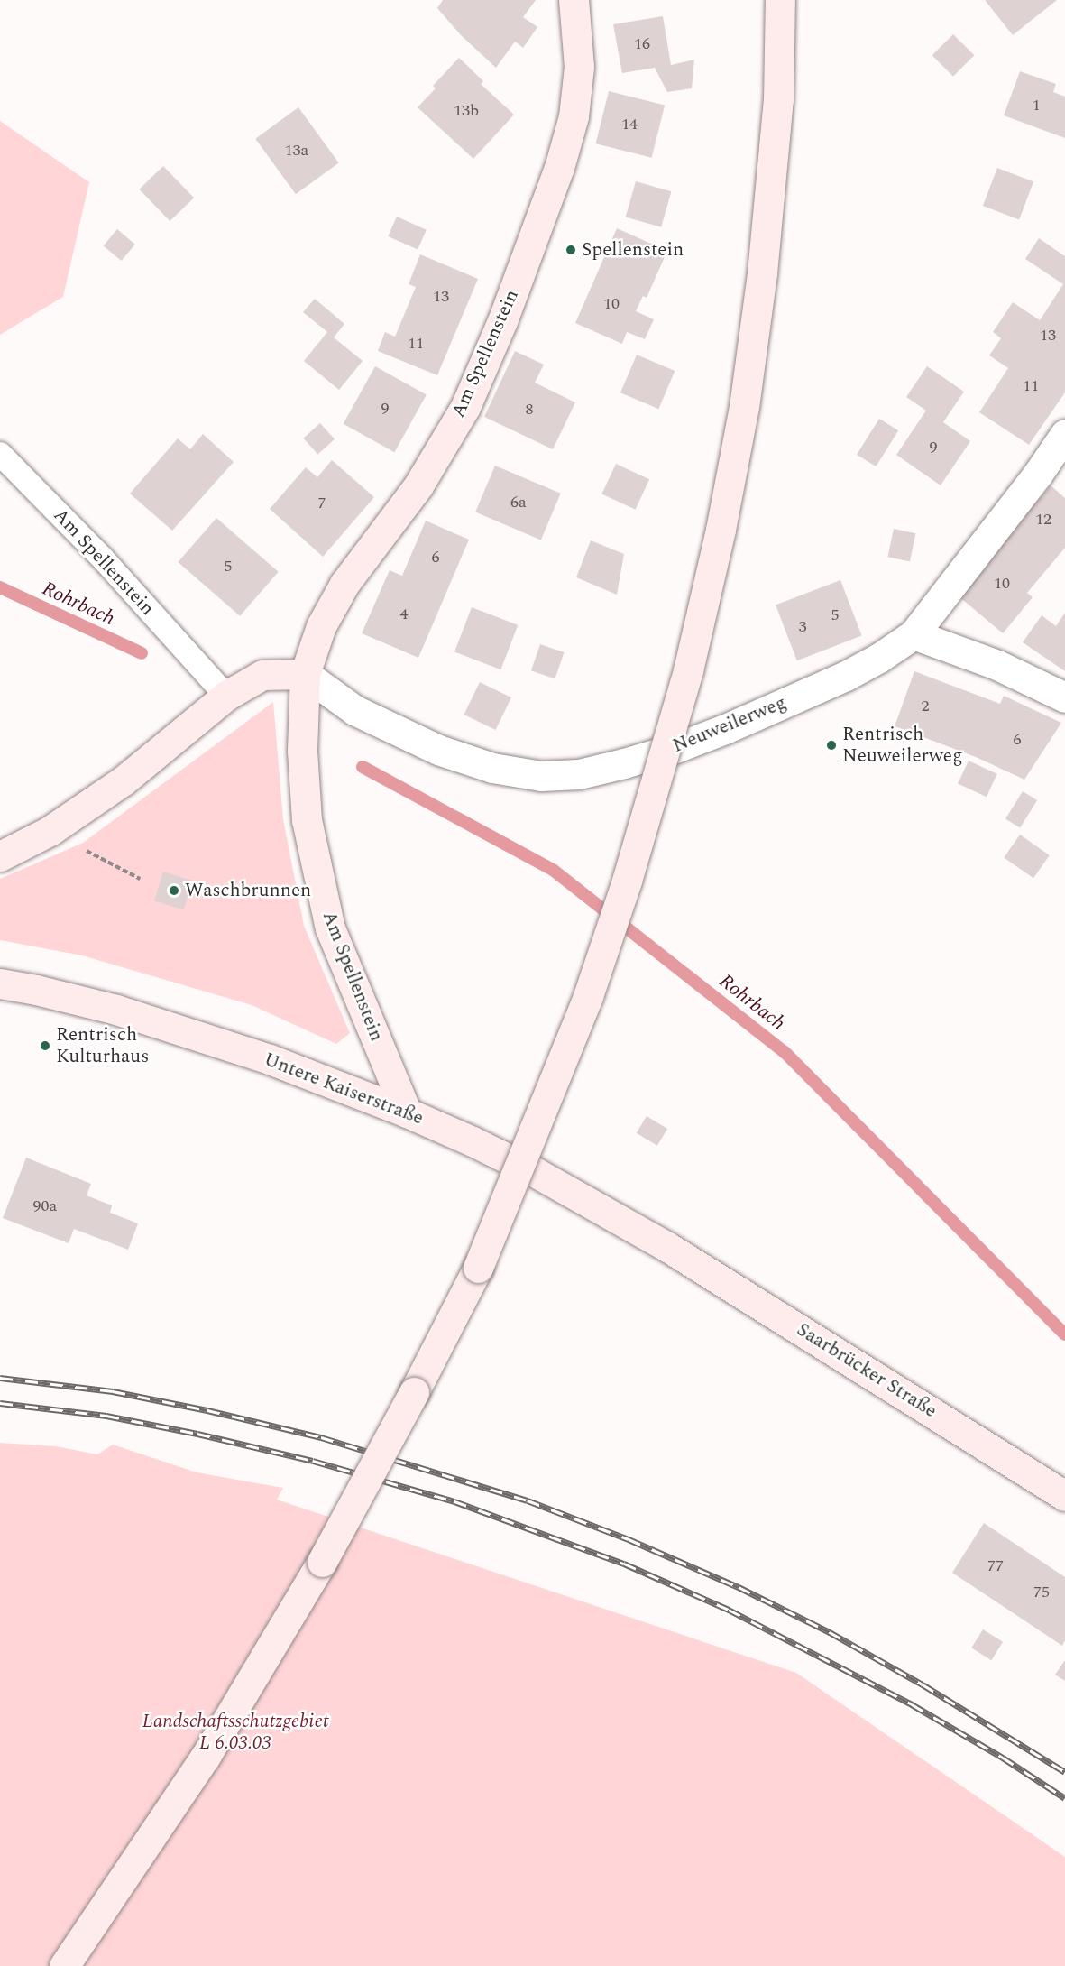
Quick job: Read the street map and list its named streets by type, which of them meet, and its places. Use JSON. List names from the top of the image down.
{
  "streets": {
    "main road": ["Am Spellenstein", "Untere Kaiserstraße", "Saarbrücker Straße"],
    "street": ["Neuweilerweg"]
  },
  "crossings": [
    ["Am Spellenstein", "Neuweilerweg"],
    ["Am Spellenstein", "Untere Kaiserstraße"],
    ["Untere Kaiserstraße", "Saarbrücker Straße"]
  ],
  "water": ["Rohrbach"],
  "parks": ["Landschaftsschutzgebiet L 6.03.03"],
  "places": [
    "Spellenstein",
    "Rentrisch Neuweilerweg",
    "Waschbrunnen",
    "Rentrisch Kulturhaus"
  ],
  "house_numbers": [
    "16",
    "1",
    "13b",
    "14",
    "13a",
    "13",
    "10",
    "13",
    "11",
    "11",
    "9",
    "8",
    "9",
    "6a",
    "7",
    "12",
    "6",
    "5",
    "10",
    "4",
    "5",
    "3",
    "2",
    "6",
    "90a",
    "77",
    "75"
  ]
}
